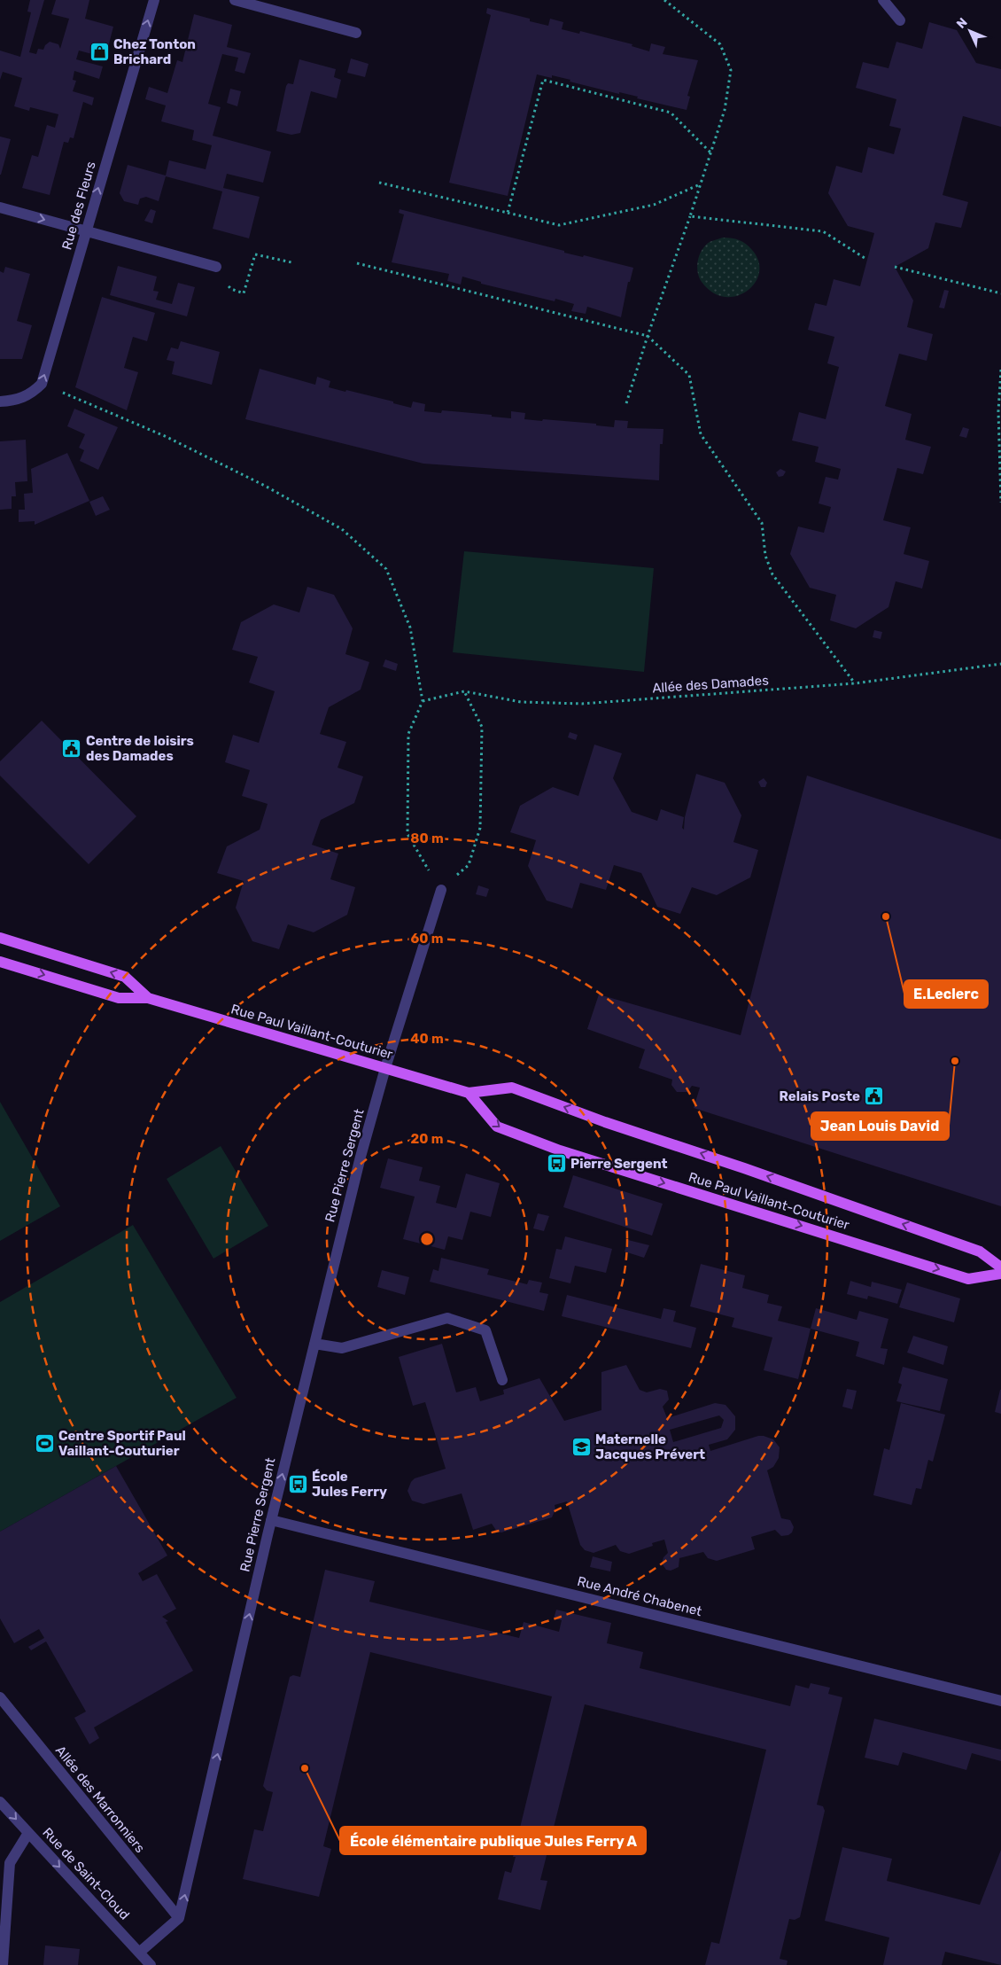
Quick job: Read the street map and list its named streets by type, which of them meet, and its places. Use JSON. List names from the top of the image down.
{
  "streets": {
    "main road": ["Rue Paul Vaillant-Couturier"],
    "street": [
      "Rue des Fleurs",
      "Rue Pierre Sergent",
      "Rue André Chabenet",
      "Allée des Marronniers",
      "Rue de Saint-Cloud"
    ],
    "path": ["Allée des Damades"]
  },
  "crossings": [
    ["Rue Paul Vaillant-Couturier", "Rue Pierre Sergent"],
    ["Rue Pierre Sergent", "Rue André Chabenet"],
    ["Rue Pierre Sergent", "Allée des Marronniers"]
  ],
  "one_way": ["Rue des Fleurs", "Rue Pierre Sergent", "Rue de Saint-Cloud"],
  "places": {
    "shop": ["Chez Tonton Brichard"],
    "public building": ["Centre de loisirs des Damades", "Relais Poste"],
    "other": ["E.Leclerc", "Jean Louis David", "École élémentaire publique Jules Ferry A"],
    "bus stop": ["Pierre Sergent", "École Jules Ferry"],
    "sports": ["Centre Sportif Paul Vaillant-Couturier"],
    "school or university": ["Maternelle Jacques Prévert"]
  },
  "north": "top left",
  "rings": [
    "80 m",
    "60 m",
    "40 m",
    "20 m"
  ]
}
